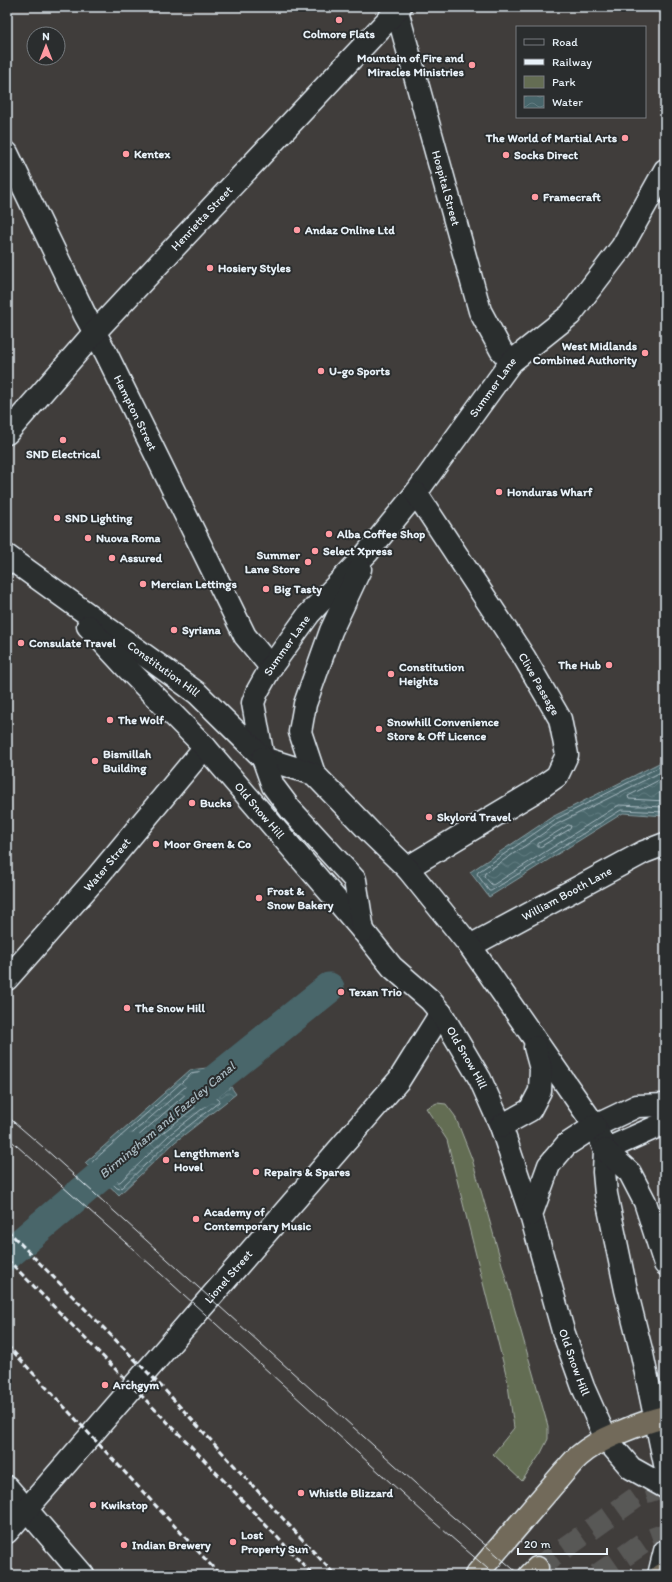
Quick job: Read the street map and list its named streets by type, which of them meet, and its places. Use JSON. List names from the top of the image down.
{
  "streets": {
    "street": [
      "Hospital Street",
      "Henrietta Street",
      "Summer Lane",
      "Hampton Street",
      "Constitution Hill",
      "Clive Passage",
      "Old Snow Hill",
      "Water Street",
      "William Booth Lane",
      "Lionel Street"
    ]
  },
  "crossings": [
    ["Hospital Street", "Henrietta Street"],
    ["Hospital Street", "Summer Lane"],
    ["Henrietta Street", "Hampton Street"],
    ["Summer Lane", "Hampton Street"],
    ["Summer Lane", "Constitution Hill"],
    ["Summer Lane", "Clive Passage"],
    ["Constitution Hill", "Clive Passage"],
    ["Constitution Hill", "Old Snow Hill"],
    ["Constitution Hill", "Water Street"],
    ["Constitution Hill", "William Booth Lane"],
    ["Old Snow Hill", "Water Street"],
    ["Old Snow Hill", "Lionel Street"]
  ],
  "water": ["Birmingham and Fazeley Canal"],
  "places": [
    "Colmore Flats",
    "Mountain of Fire and Miracles Ministries",
    "The World of Martial Arts",
    "Kentex",
    "Socks Direct",
    "Framecraft",
    "Andaz Online Ltd",
    "Hosiery Styles",
    "West Midlands Combined Authority",
    "U-go Sports",
    "SND Electrical",
    "Honduras Wharf",
    "SND Lighting",
    "Alba Coffee Shop",
    "Nuova Roma",
    "Select Xpress",
    "Assured",
    "Summer Lane Store",
    "Mercian Lettings",
    "Big Tasty",
    "Syriana",
    "Consulate Travel",
    "The Hub",
    "Constitution Heights",
    "The Wolf",
    "Snowhill Convenience Store & Off Licence",
    "Bismillah Building",
    "Bucks",
    "Skylord Travel",
    "Moor Green & Co",
    "Frost & Snow Bakery",
    "Texan Trio",
    "The Snow Hill",
    "Lengthmen's Hovel",
    "Repairs & Spares",
    "Academy of Contemporary Music",
    "Archgym",
    "Whistle Blizzard",
    "Kwikstop",
    "Lost Property Sun",
    "Indian Brewery"
  ],
  "legend": [
    "Road",
    "Railway",
    "Park",
    "Water"
  ],
  "scale_bar": "20 m",
  "north": "top"
}
